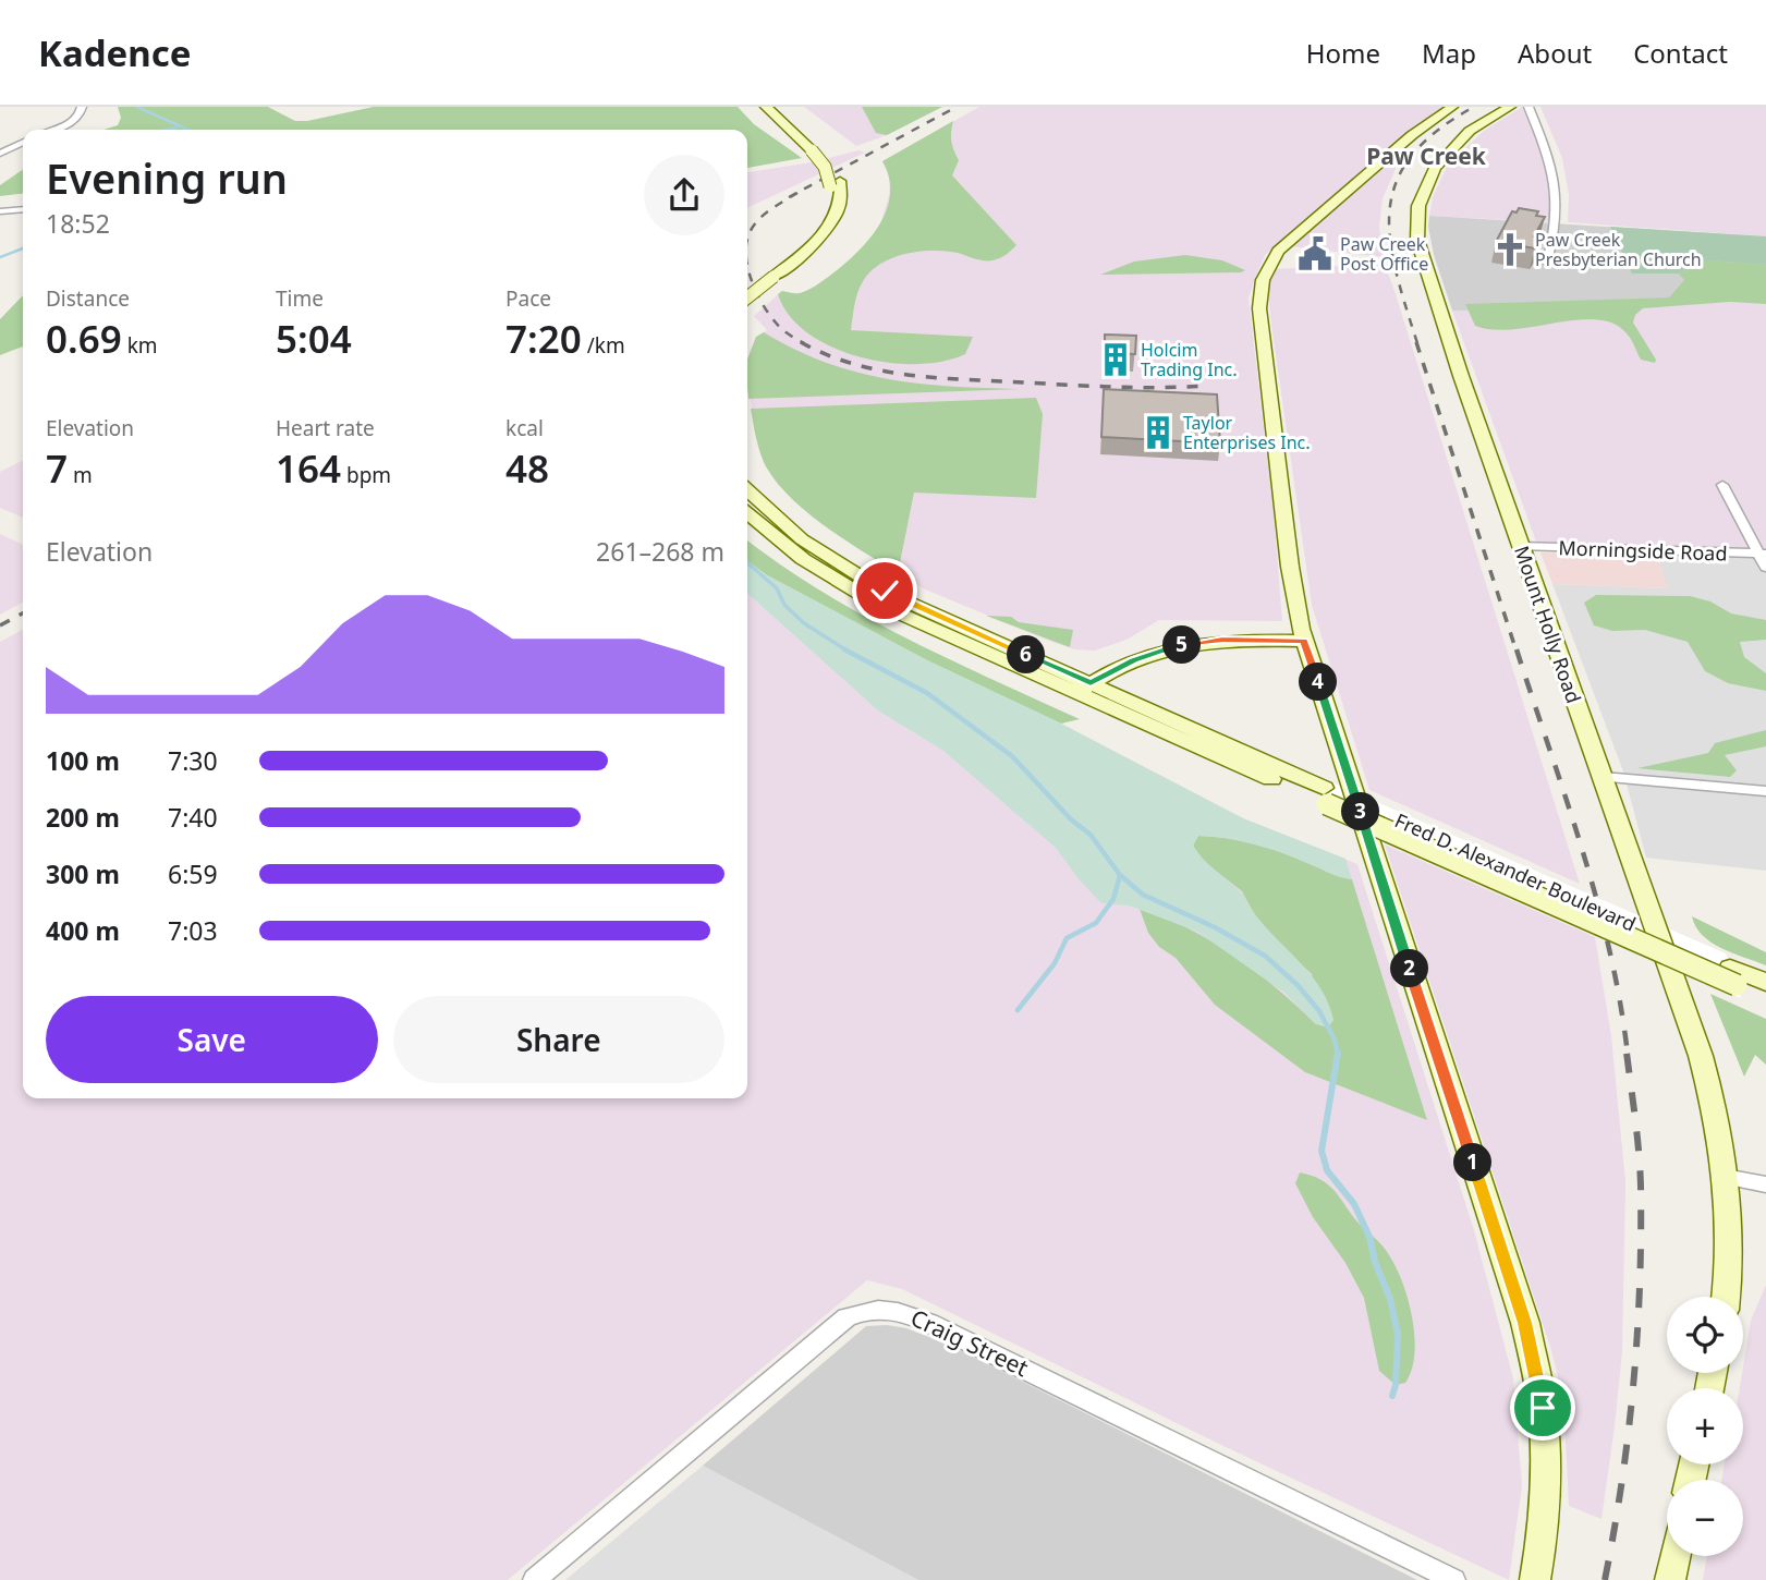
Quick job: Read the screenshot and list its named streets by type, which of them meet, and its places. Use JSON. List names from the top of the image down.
{
  "streets": {
    "street": [
      "Morningside Road",
      "Mount Holly Road",
      "Fred D. Alexander Boulevard",
      "Craig Street"
    ]
  },
  "crossings": [
    ["Morningside Road", "Mount Holly Road"]
  ],
  "districts": ["Paw Creek"],
  "places": {
    "church": ["Paw Creek Presbyterian Church"],
    "public building": ["Paw Creek Post Office"],
    "building": ["Holcim Trading Inc.", "Taylor Enterprises Inc."]
  },
  "page": {
    "header": "Kadence",
    "nav": [
      "Home",
      "Map",
      "About",
      "Contact"
    ],
    "heading": ["Evening run", "18:52"],
    "stats": [
      ["Distance", "0.69 km"],
      ["Time", "5:04"],
      ["Pace", "7:20 /km"],
      ["Elevation", "7 m"],
      ["Heart rate", "164 bpm"],
      ["kcal", "48"]
    ],
    "chart": ["Elevation", "261–268 m"],
    "pins": [
      "5",
      "6",
      "4",
      "3",
      "2",
      "1"
    ],
    "list": [
      {
        "name": "100 m",
        "note": "7:30"
      },
      {
        "name": "200 m",
        "note": "7:40"
      },
      {
        "name": "300 m",
        "note": "6:59"
      },
      {
        "name": "400 m",
        "note": "7:03"
      }
    ],
    "buttons": ["Save", "Share"],
    "map_buttons": ["+", "−"]
  }
}
